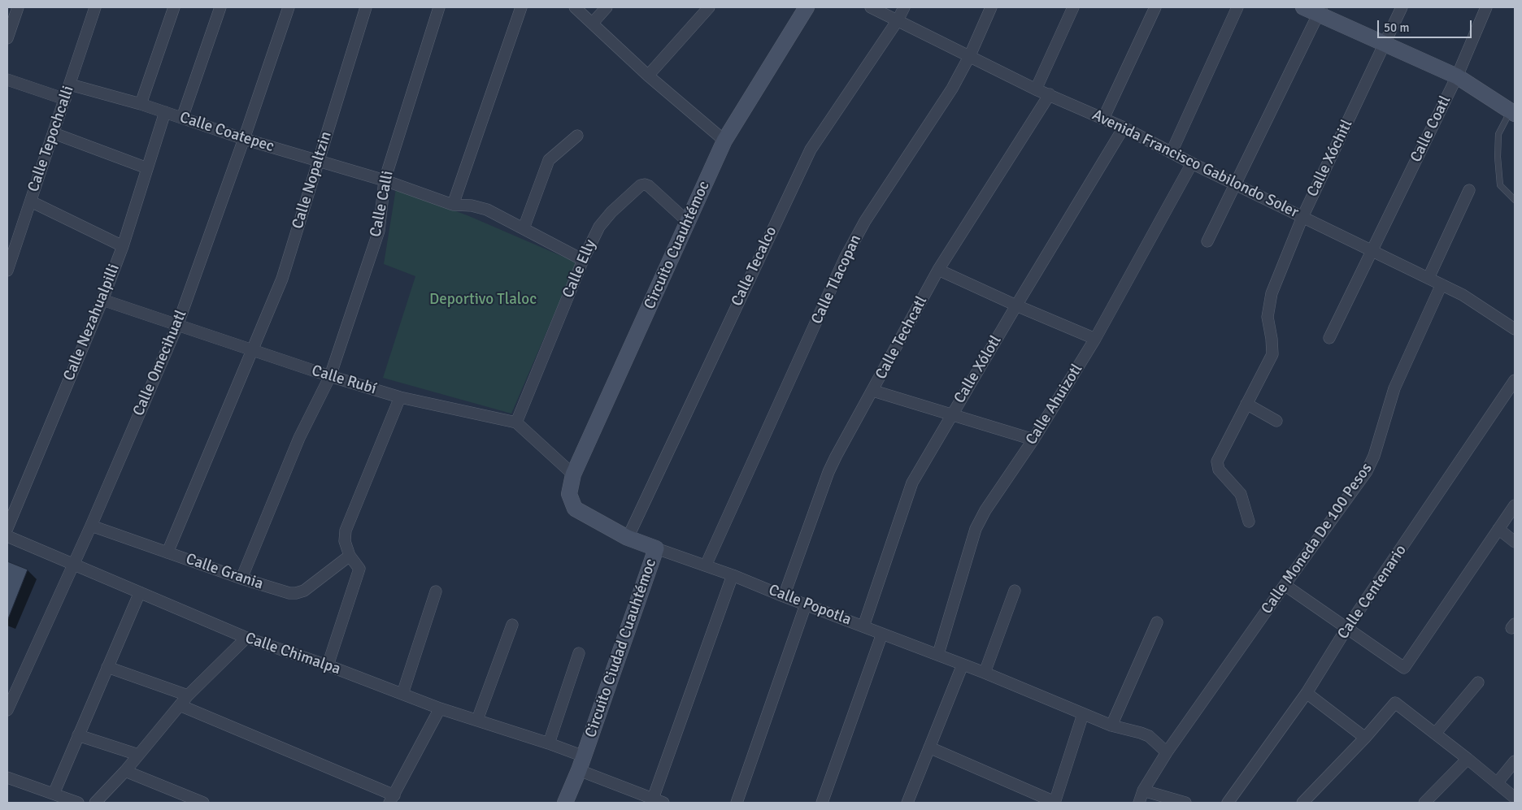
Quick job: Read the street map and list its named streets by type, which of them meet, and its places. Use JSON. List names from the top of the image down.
{
  "streets": {
    "street": [
      "Calle Coatl",
      "Calle Coatepec",
      "Calle Tepochcalli",
      "Calle Xóchitl",
      "Avenida Francisco Gabilondo Soler",
      "Calle Nopaltzin",
      "Calle Calli",
      "Circuito Cuauhtémoc",
      "Calle Tecalco",
      "Calle Elly",
      "Calle Tlacopan",
      "Calle Nezahualpilli",
      "Calle Techcatl",
      "Calle Omecihuatl",
      "Calle Xólotl",
      "Calle Rubí",
      "Calle Ahuizotl",
      "Calle Moneda De 100 Pesos",
      "Calle Grania",
      "Calle Centenario",
      "Calle Popotla",
      "Circuito Ciudad Cuauhtémoc",
      "Calle Chimalpa"
    ]
  },
  "crossings": [
    ["Calle Coatl", "Avenida Francisco Gabilondo Soler"],
    ["Calle Coatepec", "Calle Tepochcalli"],
    ["Calle Coatepec", "Calle Nopaltzin"],
    ["Calle Coatepec", "Calle Calli"],
    ["Calle Coatepec", "Calle Nezahualpilli"],
    ["Calle Coatepec", "Calle Omecihuatl"],
    ["Calle Xóchitl", "Avenida Francisco Gabilondo Soler"],
    ["Avenida Francisco Gabilondo Soler", "Calle Tecalco"],
    ["Avenida Francisco Gabilondo Soler", "Calle Tlacopan"],
    ["Avenida Francisco Gabilondo Soler", "Calle Techcatl"],
    ["Avenida Francisco Gabilondo Soler", "Calle Xólotl"],
    ["Avenida Francisco Gabilondo Soler", "Calle Ahuizotl"],
    ["Avenida Francisco Gabilondo Soler", "Calle Moneda De 100 Pesos"],
    ["Calle Nopaltzin", "Calle Rubí"],
    ["Calle Nopaltzin", "Calle Grania"],
    ["Calle Calli", "Calle Rubí"],
    ["Calle Calli", "Calle Grania"],
    ["Circuito Cuauhtémoc", "Calle Elly"],
    ["Circuito Cuauhtémoc", "Circuito Ciudad Cuauhtémoc"],
    ["Calle Tecalco", "Circuito Ciudad Cuauhtémoc"],
    ["Calle Elly", "Calle Rubí"],
    ["Calle Tlacopan", "Calle Popotla"],
    ["Calle Nezahualpilli", "Calle Rubí"],
    ["Calle Techcatl", "Calle Popotla"],
    ["Calle Omecihuatl", "Calle Rubí"],
    ["Calle Omecihuatl", "Calle Grania"],
    ["Calle Omecihuatl", "Calle Chimalpa"],
    ["Calle Xólotl", "Calle Popotla"],
    ["Calle Ahuizotl", "Calle Popotla"],
    ["Calle Moneda De 100 Pesos", "Calle Popotla"],
    ["Calle Popotla", "Circuito Ciudad Cuauhtémoc"],
    ["Circuito Ciudad Cuauhtémoc", "Calle Chimalpa"]
  ],
  "parks": ["Deportivo Tlaloc"],
  "scale_bar": "50 m"
}
